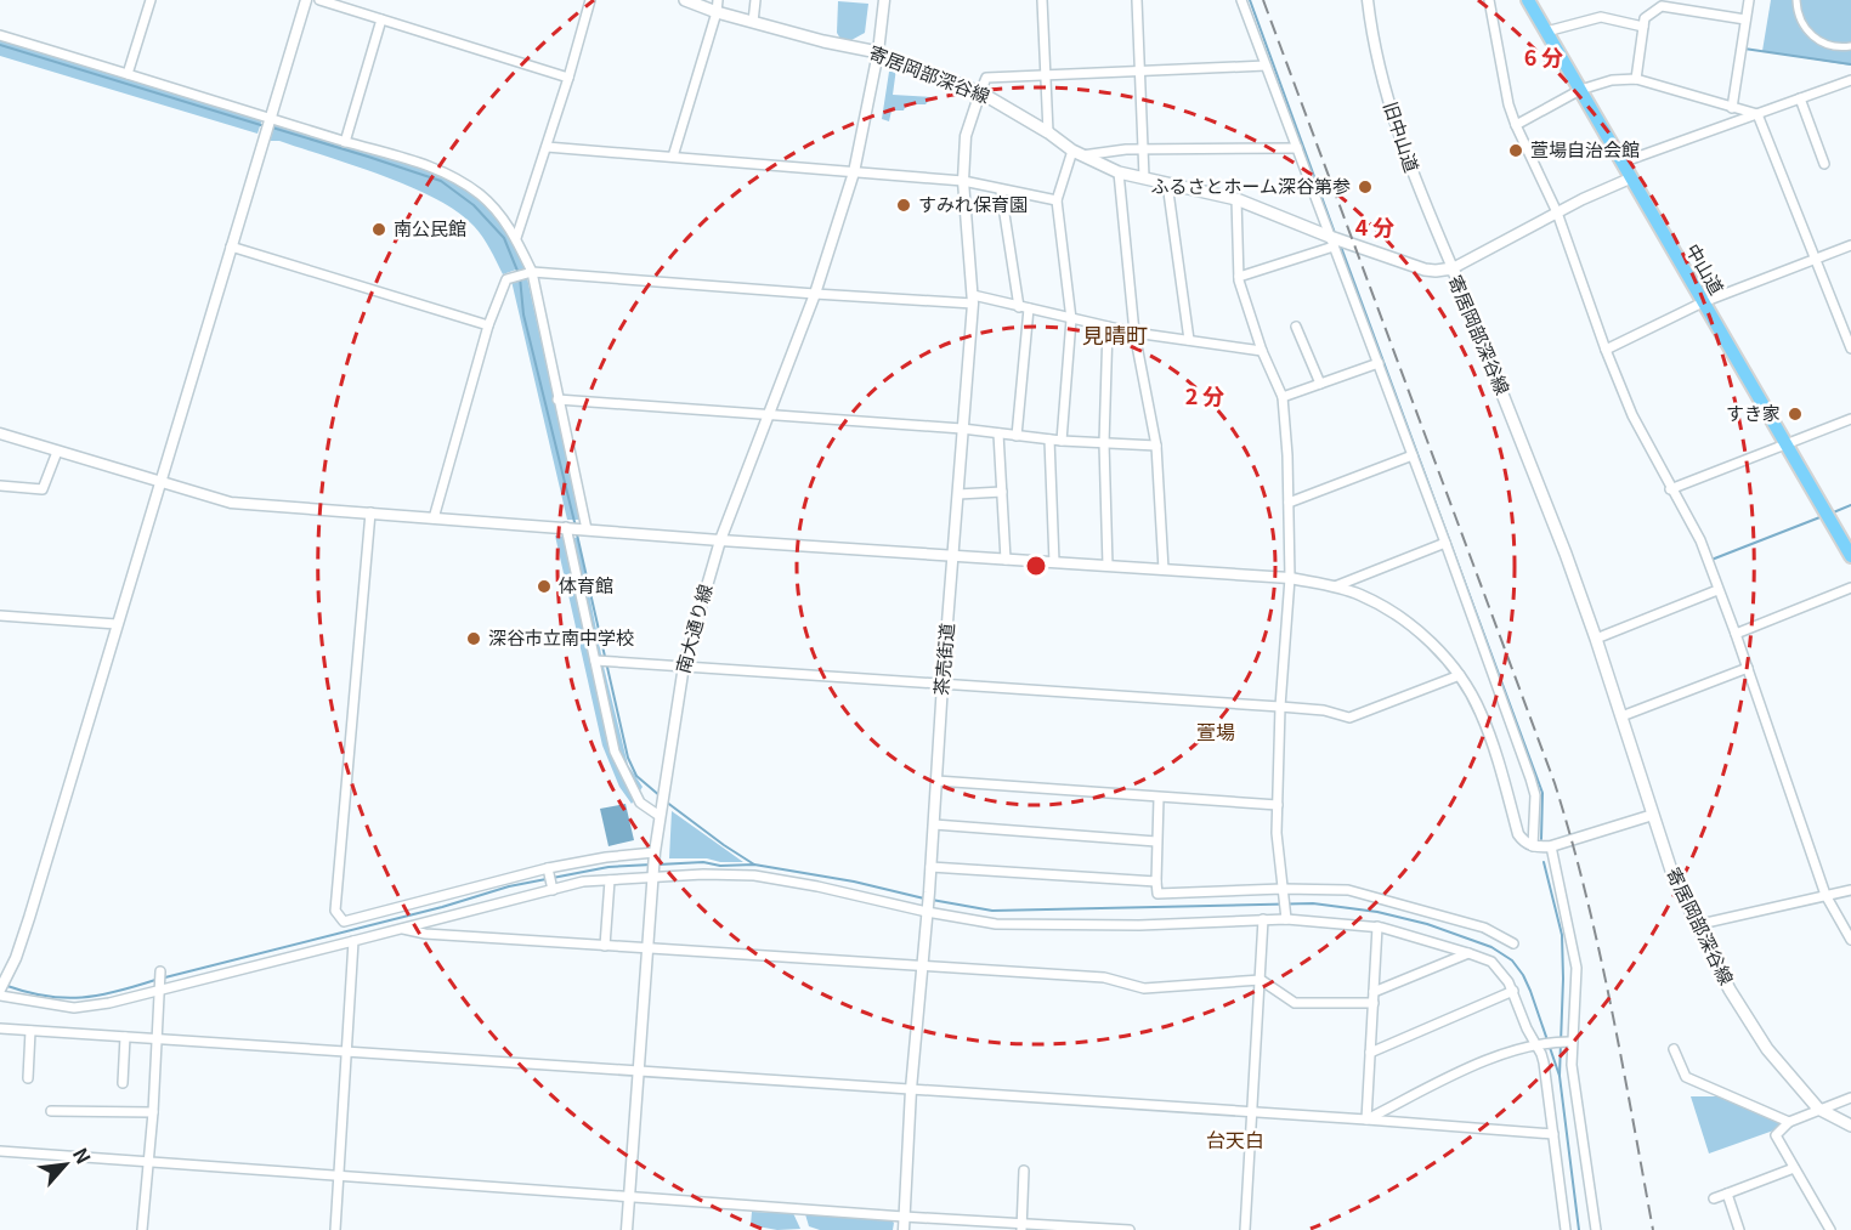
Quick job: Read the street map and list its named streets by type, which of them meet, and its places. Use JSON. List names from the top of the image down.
{
  "streets": {
    "highway": ["中山道"],
    "main road": ["寄居岡部深谷線"],
    "street": ["旧中山道", "南大通り線", "茶売街道"]
  },
  "crossings": [
    ["寄居岡部深谷線", "旧中山道"],
    ["寄居岡部深谷線", "南大通り線"],
    ["寄居岡部深谷線", "茶売街道"]
  ],
  "districts": ["見晴町", "萱場", "台天白"],
  "places": [
    "萱場自治会館",
    "ふるさとホーム深谷第参",
    "すみれ保育園",
    "南公民館",
    "すき家",
    "体育館",
    "深谷市立南中学校"
  ],
  "north": "top right",
  "rings": ["6 分", "4 分", "2 分"]
}
